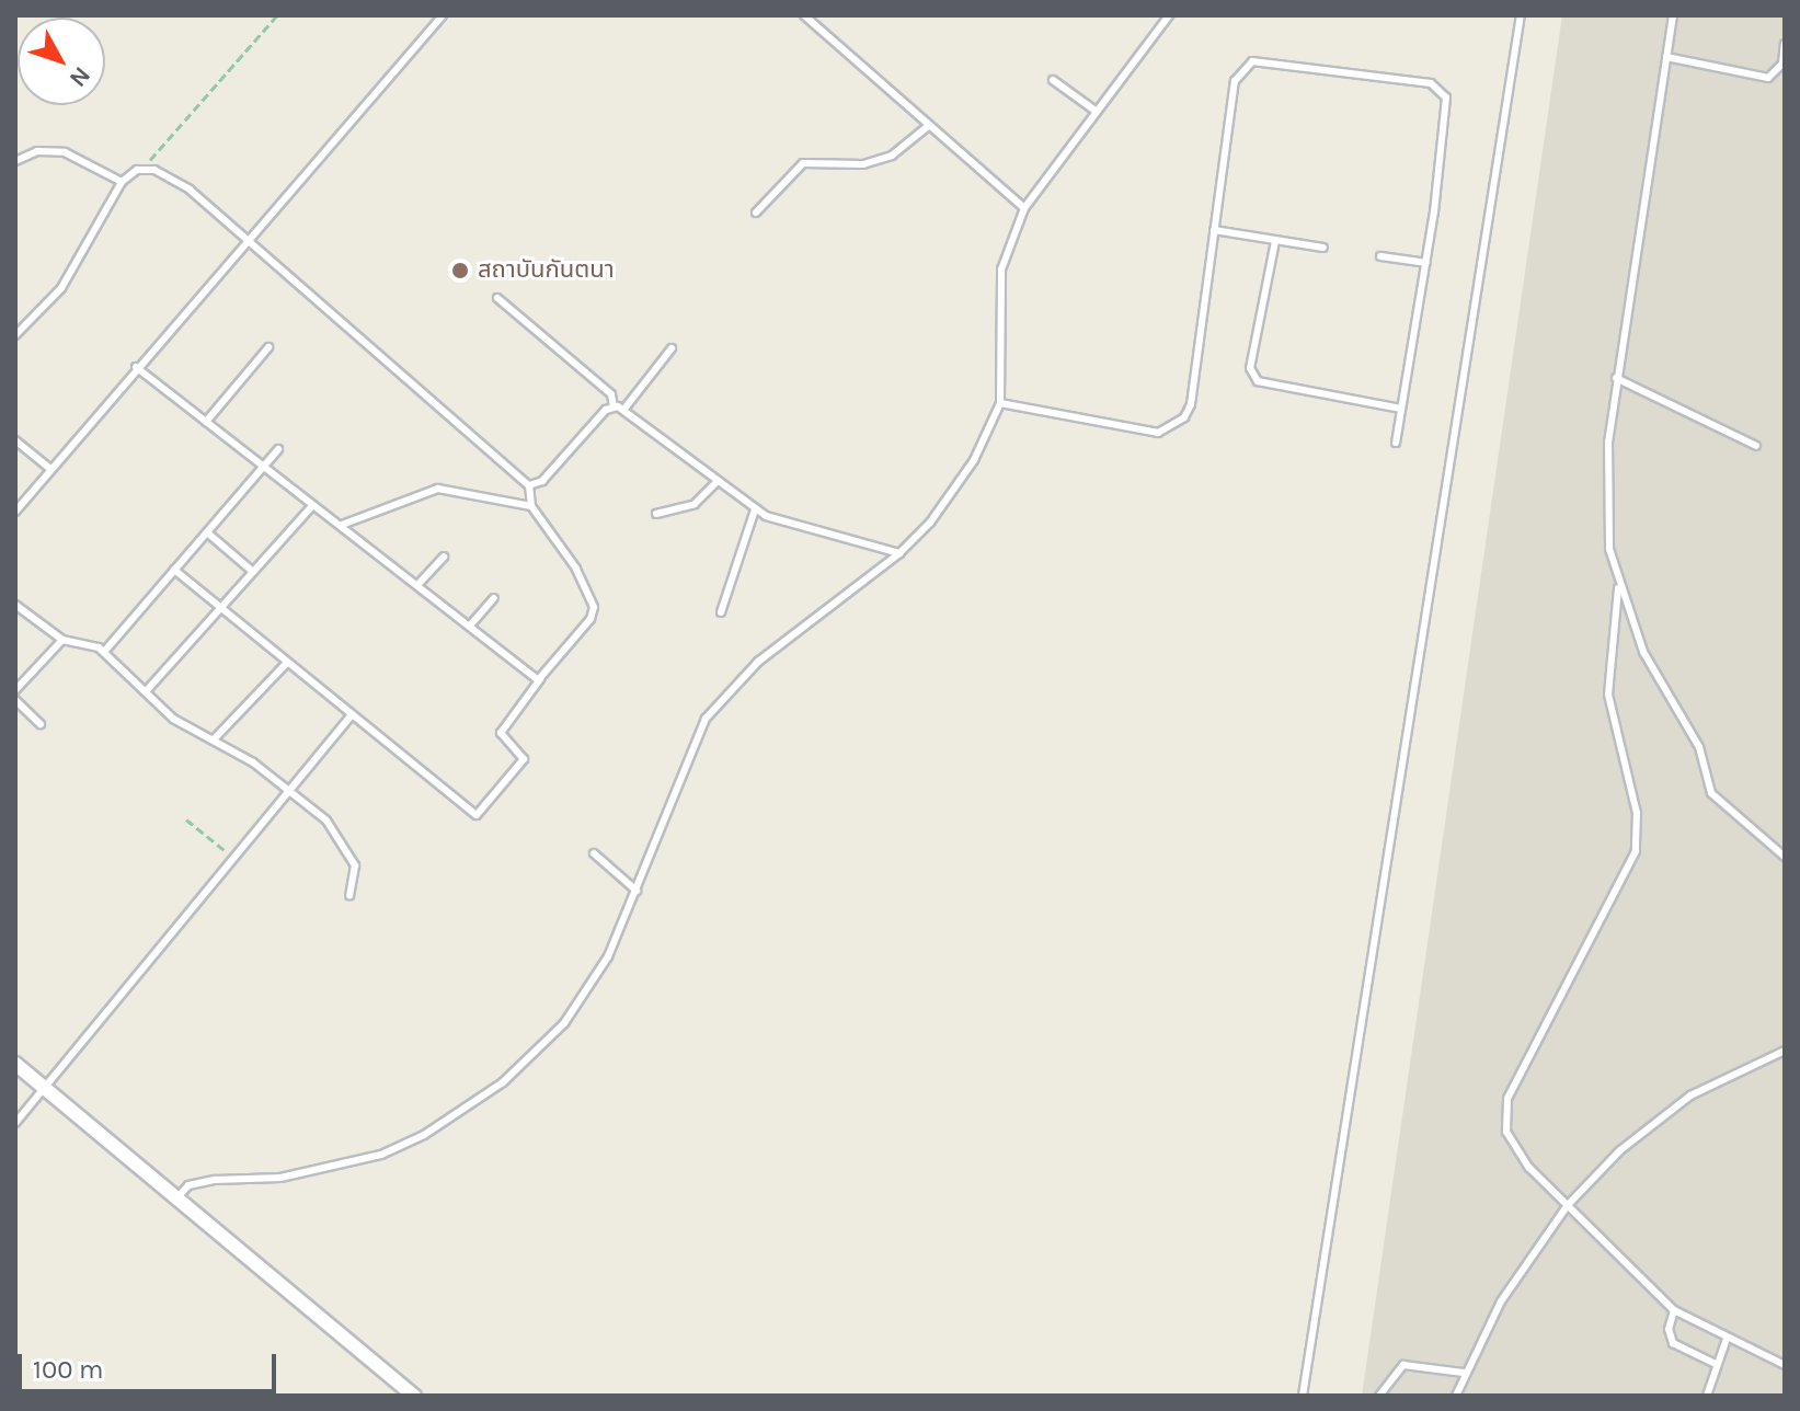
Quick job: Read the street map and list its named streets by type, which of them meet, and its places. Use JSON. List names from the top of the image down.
{
  "places": ["สถาบันกันตนา"],
  "scale_bar": "100 m",
  "north": "bottom right"
}
